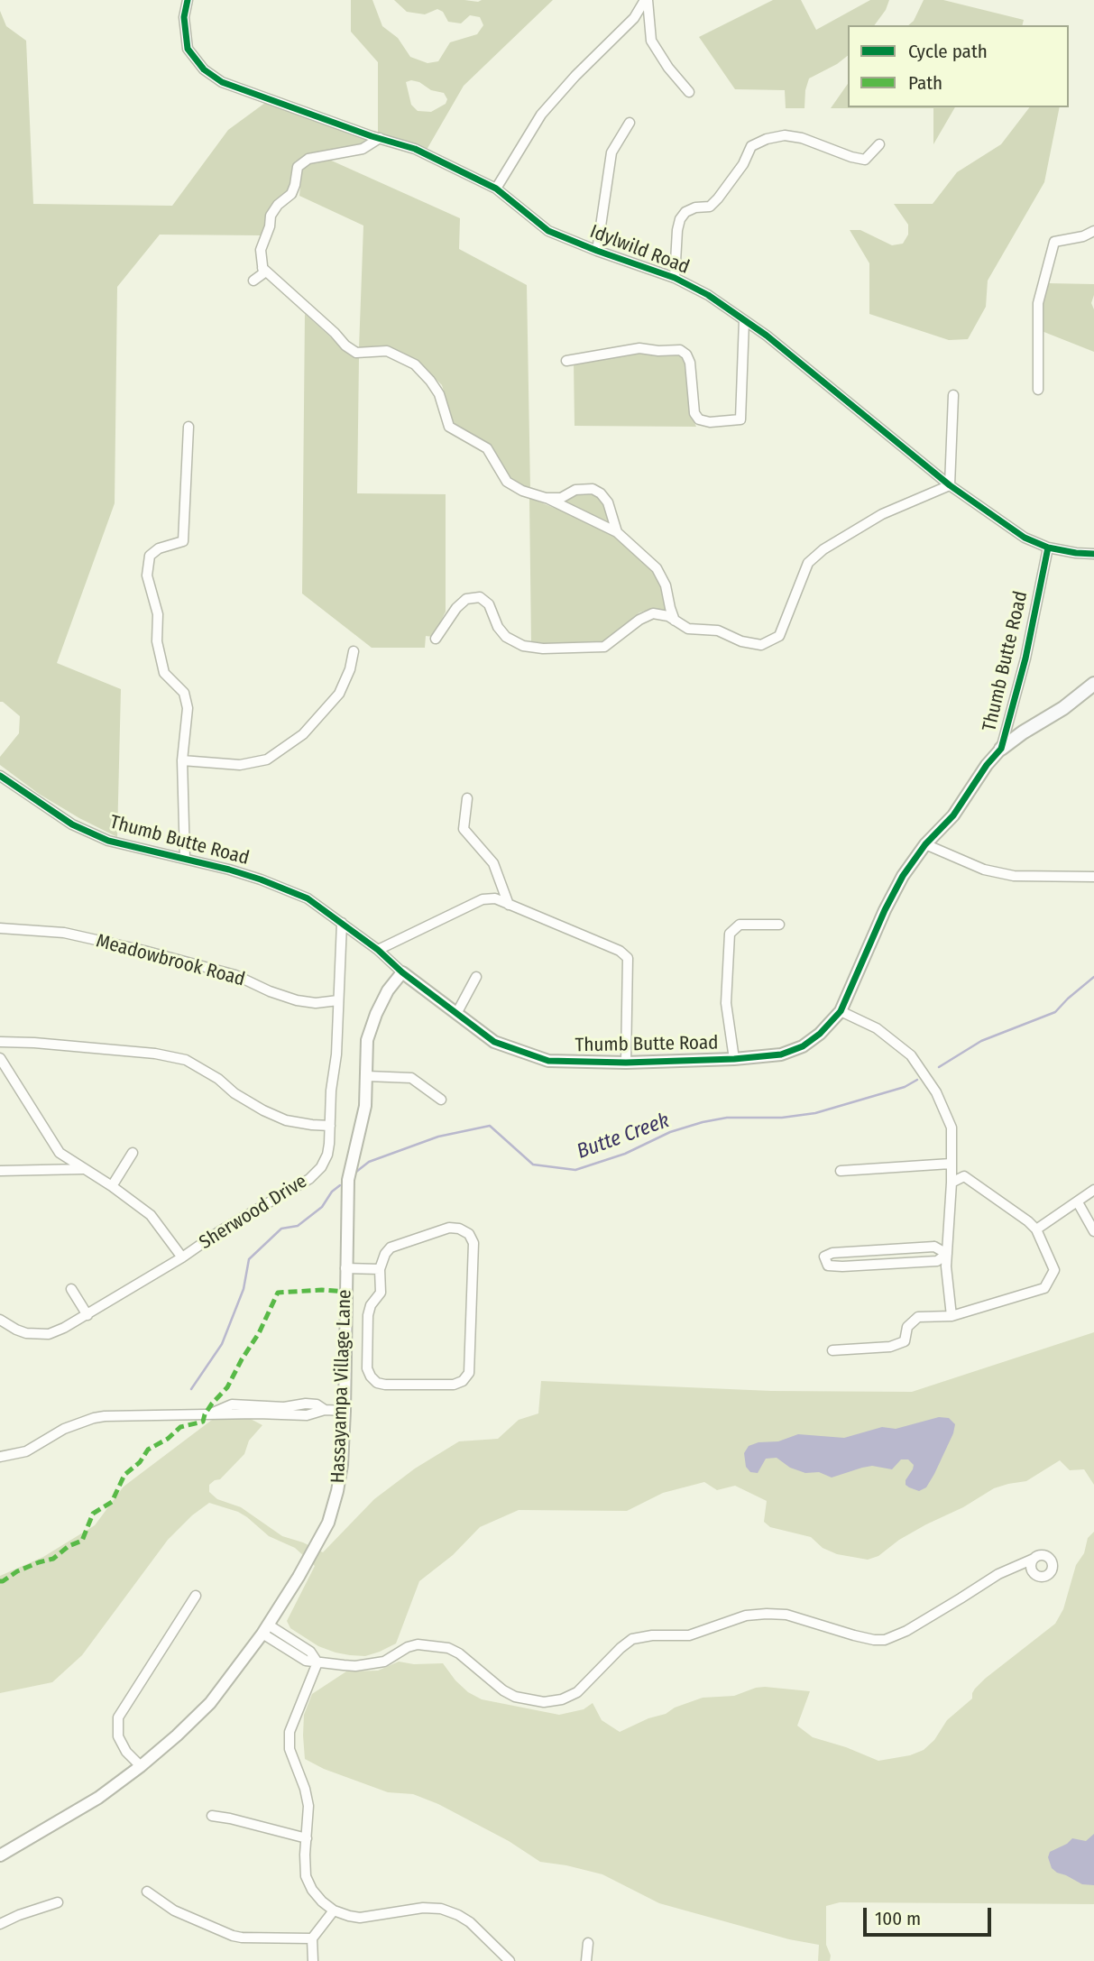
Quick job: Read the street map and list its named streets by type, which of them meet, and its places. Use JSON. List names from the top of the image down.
{
  "streets": {
    "street": [
      "Idylwild Road",
      "Thumb Butte Road",
      "Meadowbrook Road",
      "Sherwood Drive",
      "Hassayampa Village Lane"
    ]
  },
  "crossings": [
    ["Idylwild Road", "Thumb Butte Road"],
    ["Thumb Butte Road", "Sherwood Drive"],
    ["Thumb Butte Road", "Hassayampa Village Lane"],
    ["Meadowbrook Road", "Sherwood Drive"]
  ],
  "water": ["Butte Creek"],
  "legend": ["Cycle path", "Path"],
  "scale_bar": "100 m"
}
